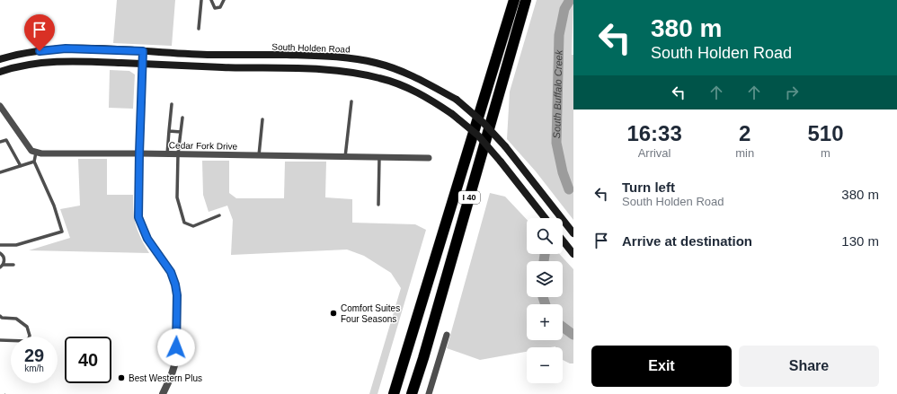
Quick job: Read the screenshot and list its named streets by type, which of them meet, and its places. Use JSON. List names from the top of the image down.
{
  "streets": {
    "highway": ["I 40"],
    "main road": ["South Holden Road"],
    "street": ["Cedar Fork Drive"]
  },
  "water": ["South Buffalo Creek"],
  "places": ["Comfort Suites Four Seasons", "Best Western Plus"],
  "page": {
    "turn": ["380 m", "South Holden Road"],
    "eta": [
      "16:33",
      "Arrival",
      "2",
      "min",
      "510",
      "m"
    ],
    "list": [
      {
        "name": "Turn left",
        "note": "South Holden Road",
        "value": "380 m"
      },
      {
        "name": "Arrive at destination",
        "value": "130 m"
      }
    ],
    "map_buttons": ["+", "−"],
    "speed": "29 km/h",
    "limit": "40",
    "buttons": ["Exit", "Share"]
  }
}
